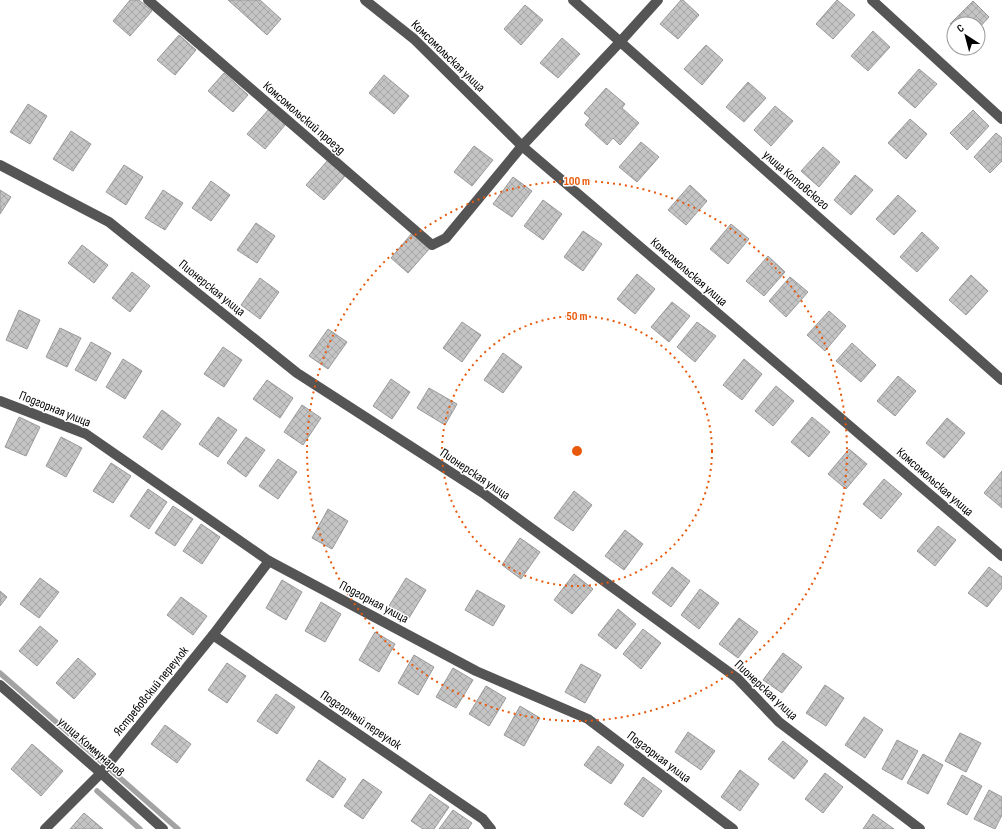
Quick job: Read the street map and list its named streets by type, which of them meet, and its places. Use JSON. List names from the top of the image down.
{
  "streets": {
    "street": [
      "Комсомольская улица",
      "Комсомольский проезд",
      "улица Котовского",
      "Пионерская улица",
      "Подгорная улица",
      "Ястребовский переулок",
      "Подгорный переулок",
      "улица Коммунаров"
    ]
  },
  "crossings": [
    ["Комсомольская улица", "Комсомольский проезд"],
    ["Подгорная улица", "Ястребовский переулок"],
    ["Ястребовский переулок", "Подгорный переулок"],
    ["Ястребовский переулок", "улица Коммунаров"]
  ],
  "north": "top left",
  "rings": ["100 m", "50 m"]
}
